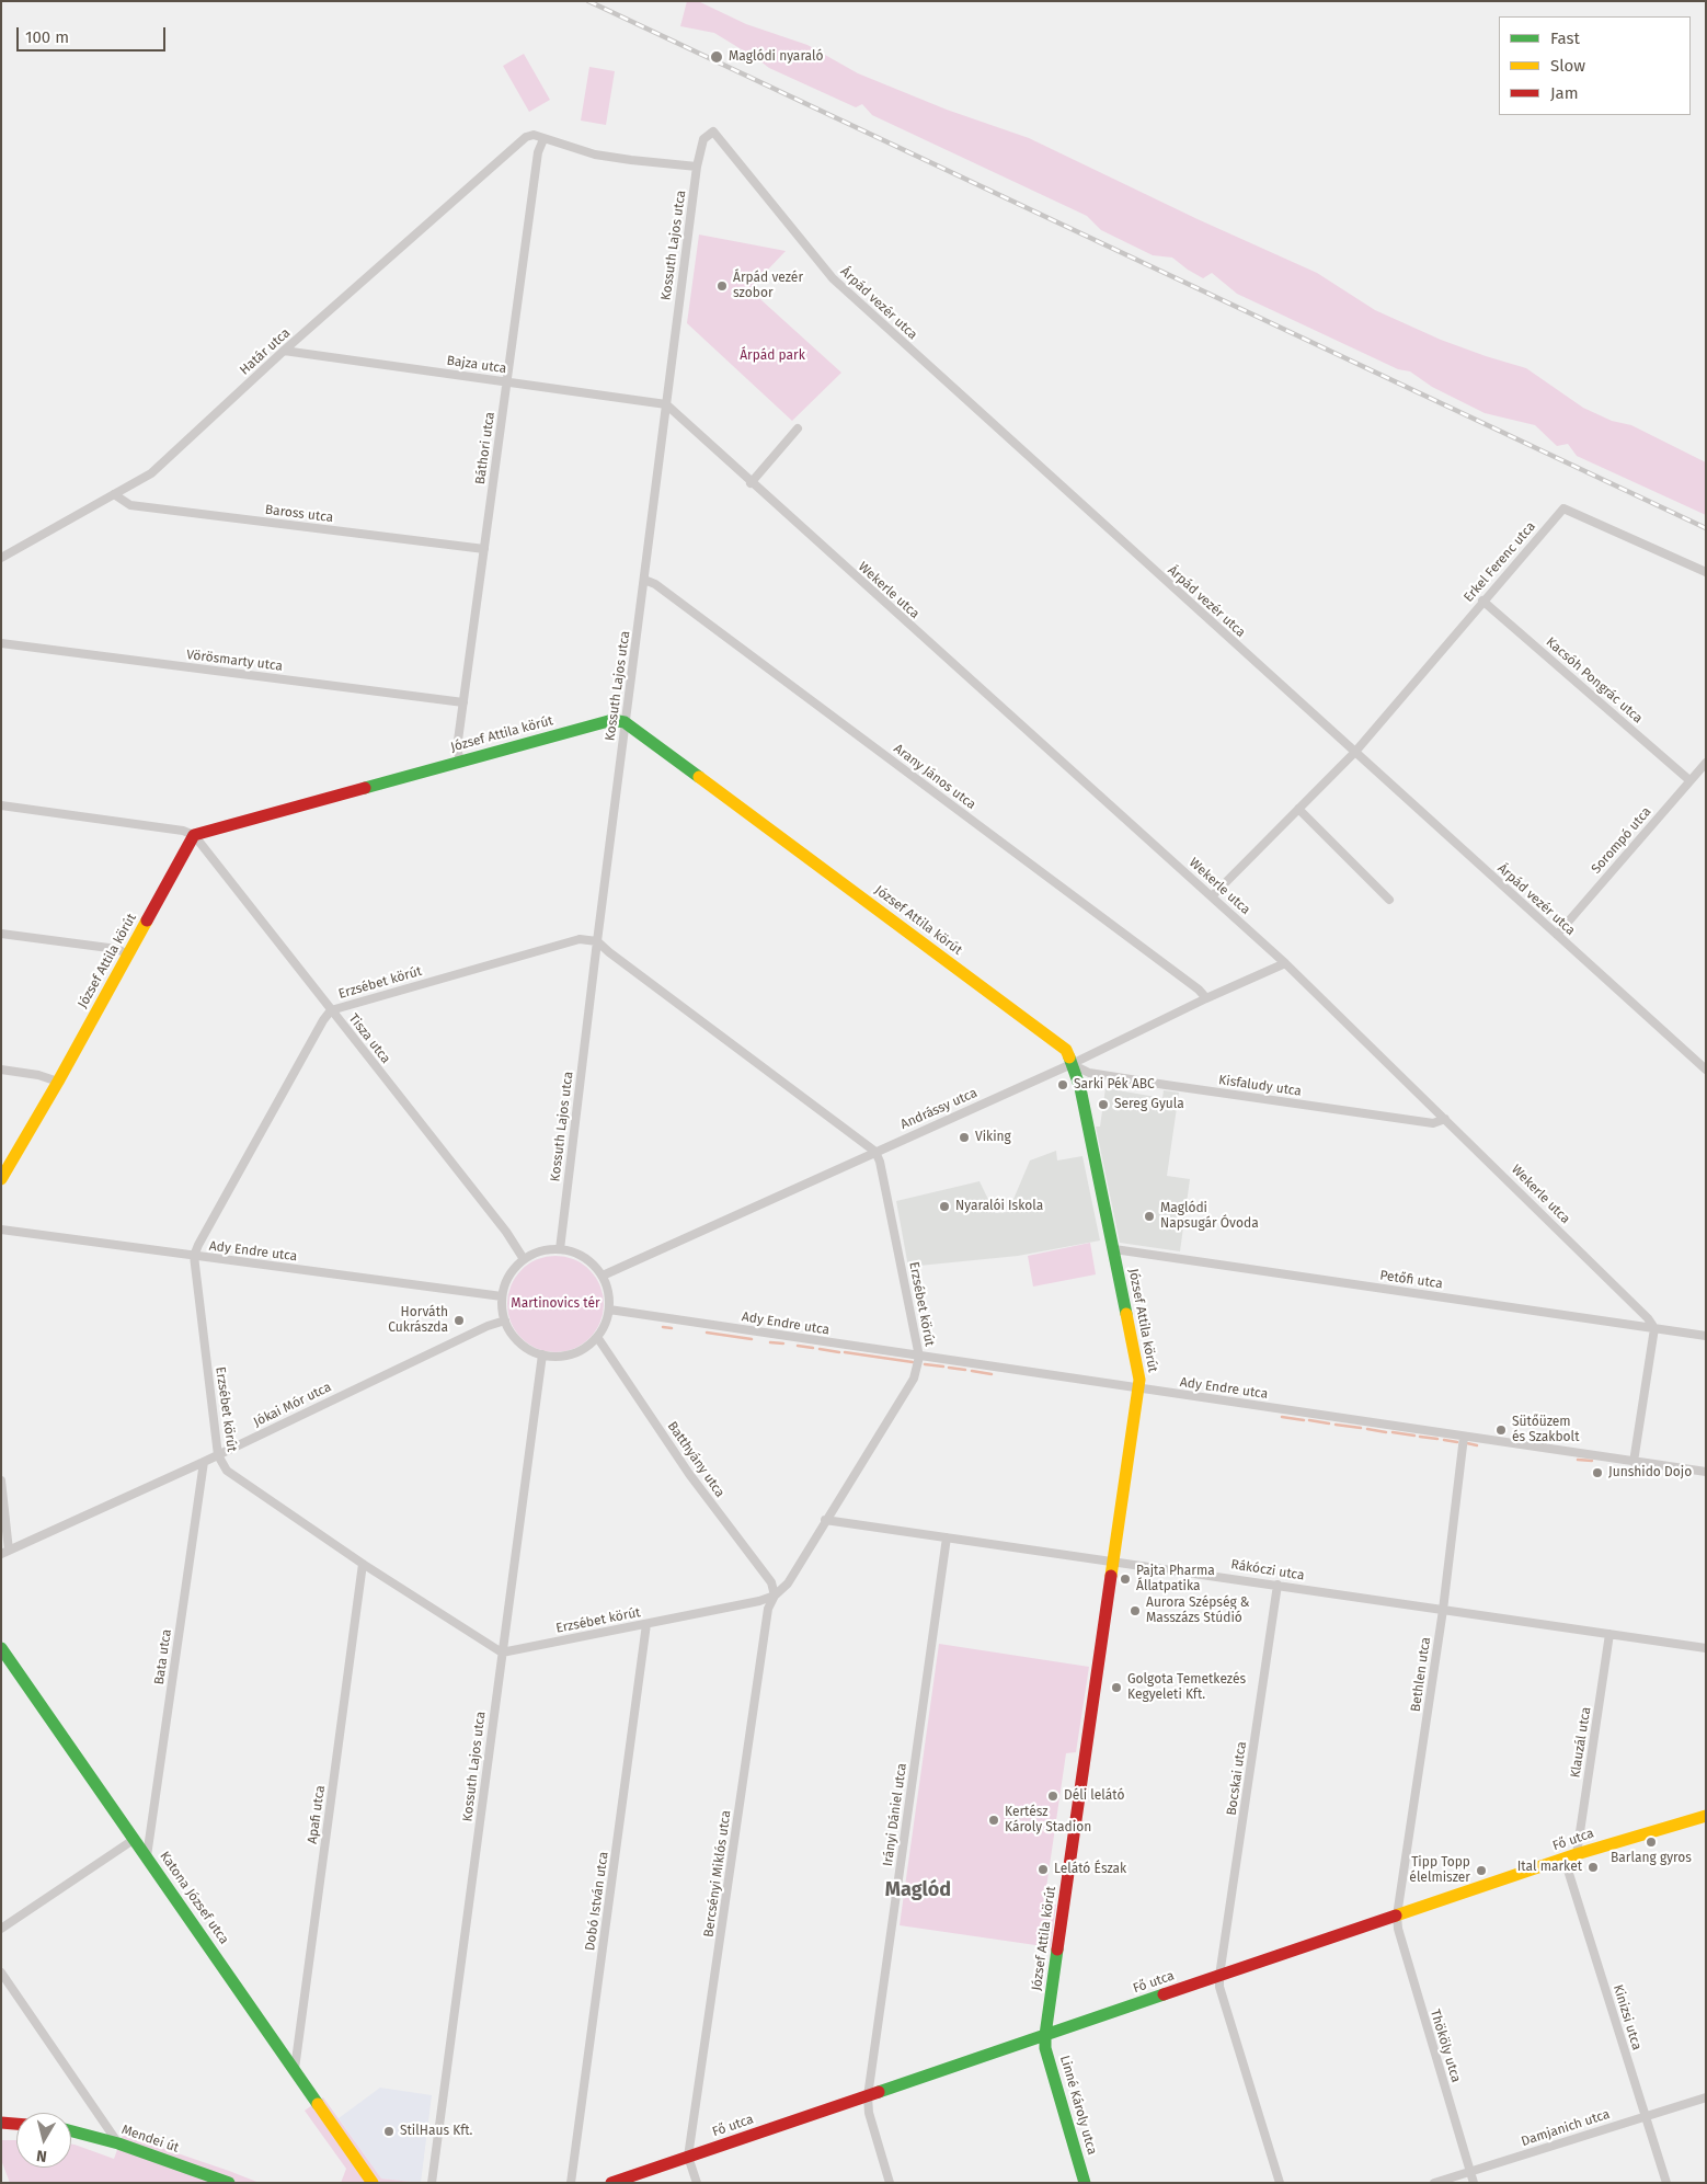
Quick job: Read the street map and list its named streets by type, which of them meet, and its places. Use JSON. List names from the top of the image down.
{
  "streets": {
    "street": [
      "Kossuth Lajos utca",
      "Árpád vezér utca",
      "Határ utca",
      "Bajza utca",
      "Báthori utca",
      "Baross utca",
      "Erkel Ferenc utca",
      "Wekerle utca",
      "Vörösmarty utca",
      "Kacsóh Pongrác utca",
      "József Attila körút",
      "Arany János utca",
      "Sorompó utca",
      "Erzsébet körút",
      "Tisza utca",
      "Kisfaludy utca",
      "Andrássy utca",
      "Ady Endre utca",
      "Petőfi utca",
      "Jókai Mór utca",
      "Batthyány utca",
      "Rákóczi utca",
      "Bata utca",
      "Bethlen utca",
      "Klauzál utca",
      "Bocskai utca",
      "Apafi utca",
      "Irányi Dániel utca",
      "Fő utca",
      "Bercsényi Miklós utca",
      "Katona József utca",
      "Dobó István utca",
      "Kinizsi utca",
      "Thököly utca",
      "Linné Károly utca",
      "Damjanich utca",
      "Mendei út"
    ]
  },
  "crossings": [
    ["Kossuth Lajos utca", "Árpád vezér utca"],
    ["Kossuth Lajos utca", "Bajza utca"],
    ["Kossuth Lajos utca", "Wekerle utca"],
    ["Kossuth Lajos utca", "József Attila körút"],
    ["Kossuth Lajos utca", "Arany János utca"],
    ["Kossuth Lajos utca", "Erzsébet körút"],
    ["Kossuth Lajos utca", "Tisza utca"],
    ["Kossuth Lajos utca", "Andrássy utca"],
    ["Kossuth Lajos utca", "Ady Endre utca"],
    ["Kossuth Lajos utca", "Jókai Mór utca"],
    ["Kossuth Lajos utca", "Batthyány utca"],
    ["Árpád vezér utca", "Erkel Ferenc utca"],
    ["Árpád vezér utca", "Sorompó utca"],
    ["Határ utca", "Bajza utca"],
    ["Határ utca", "Báthori utca"],
    ["Határ utca", "Baross utca"],
    ["Bajza utca", "Báthori utca"],
    ["Bajza utca", "Wekerle utca"],
    ["Báthori utca", "Baross utca"],
    ["Báthori utca", "Vörösmarty utca"],
    ["Báthori utca", "József Attila körút"],
    ["Erkel Ferenc utca", "Wekerle utca"],
    ["Erkel Ferenc utca", "Kacsóh Pongrác utca"],
    ["Wekerle utca", "Kisfaludy utca"],
    ["Wekerle utca", "Andrássy utca"],
    ["Wekerle utca", "Petőfi utca"],
    ["Kacsóh Pongrác utca", "Sorompó utca"],
    ["József Attila körút", "Tisza utca"],
    ["József Attila körút", "Kisfaludy utca"],
    ["József Attila körút", "Andrássy utca"],
    ["József Attila körút", "Ady Endre utca"],
    ["József Attila körút", "Petőfi utca"],
    ["József Attila körút", "Rákóczi utca"],
    ["József Attila körút", "Fő utca"],
    ["József Attila körút", "Linné Károly utca"],
    ["Arany János utca", "Andrássy utca"],
    ["Erzsébet körút", "Tisza utca"],
    ["Erzsébet körút", "Andrássy utca"],
    ["Erzsébet körút", "Ady Endre utca"],
    ["Erzsébet körút", "Jókai Mór utca"],
    ["Erzsébet körút", "Batthyány utca"],
    ["Erzsébet körút", "Rákóczi utca"],
    ["Erzsébet körút", "Apafi utca"],
    ["Erzsébet körút", "Bercsényi Miklós utca"],
    ["Erzsébet körút", "Dobó István utca"],
    ["Tisza utca", "Andrássy utca"],
    ["Tisza utca", "Ady Endre utca"],
    ["Tisza utca", "Jókai Mór utca"],
    ["Tisza utca", "Batthyány utca"],
    ["Kisfaludy utca", "Andrássy utca"],
    ["Andrássy utca", "Ady Endre utca"],
    ["Andrássy utca", "Jókai Mór utca"],
    ["Andrássy utca", "Batthyány utca"],
    ["Ady Endre utca", "Jókai Mór utca"],
    ["Ady Endre utca", "Batthyány utca"],
    ["Ady Endre utca", "Bethlen utca"],
    ["Jókai Mór utca", "Batthyány utca"],
    ["Jókai Mór utca", "Bata utca"],
    ["Batthyány utca", "Bercsényi Miklós utca"],
    ["Rákóczi utca", "Bethlen utca"],
    ["Rákóczi utca", "Klauzál utca"],
    ["Rákóczi utca", "Bocskai utca"],
    ["Rákóczi utca", "Irányi Dániel utca"],
    ["Bata utca", "Katona József utca"],
    ["Bethlen utca", "Fő utca"],
    ["Bethlen utca", "Thököly utca"],
    ["Klauzál utca", "Fő utca"],
    ["Klauzál utca", "Kinizsi utca"],
    ["Bocskai utca", "Fő utca"],
    ["Apafi utca", "Katona József utca"],
    ["Irányi Dániel utca", "Fő utca"],
    ["Fő utca", "Bercsényi Miklós utca"],
    ["Fő utca", "Kinizsi utca"],
    ["Fő utca", "Thököly utca"],
    ["Fő utca", "Linné Károly utca"],
    ["Kinizsi utca", "Damjanich utca"],
    ["Thököly utca", "Damjanich utca"]
  ],
  "districts": ["Maglód"],
  "parks": ["Árpád park", "Martinovics tér"],
  "places": [
    "Maglódi nyaraló",
    "Árpád vezér szobor",
    "Sarki Pék ABC",
    "Sereg Gyula",
    "Viking",
    "Nyaralói Iskola",
    "Maglódi Napsugár Óvoda",
    "Horváth Cukrászda",
    "Sütőüzem és Szakbolt",
    "Junshido Dojo",
    "Pajta Pharma Állatpatika",
    "Aurora Szépség & Masszázs Stúdió",
    "Golgota Temetkezés Kegyeleti Kft.",
    "Déli lelátó",
    "Kertész Károly Stadion",
    "Barlang gyros",
    "Ital market",
    "Lelátó Észak",
    "Tipp Topp élelmiszer",
    "StilHaus Kft."
  ],
  "legend": ["Fast", "Slow", "Jam"],
  "scale_bar": "100 m",
  "north": "bottom"
}
